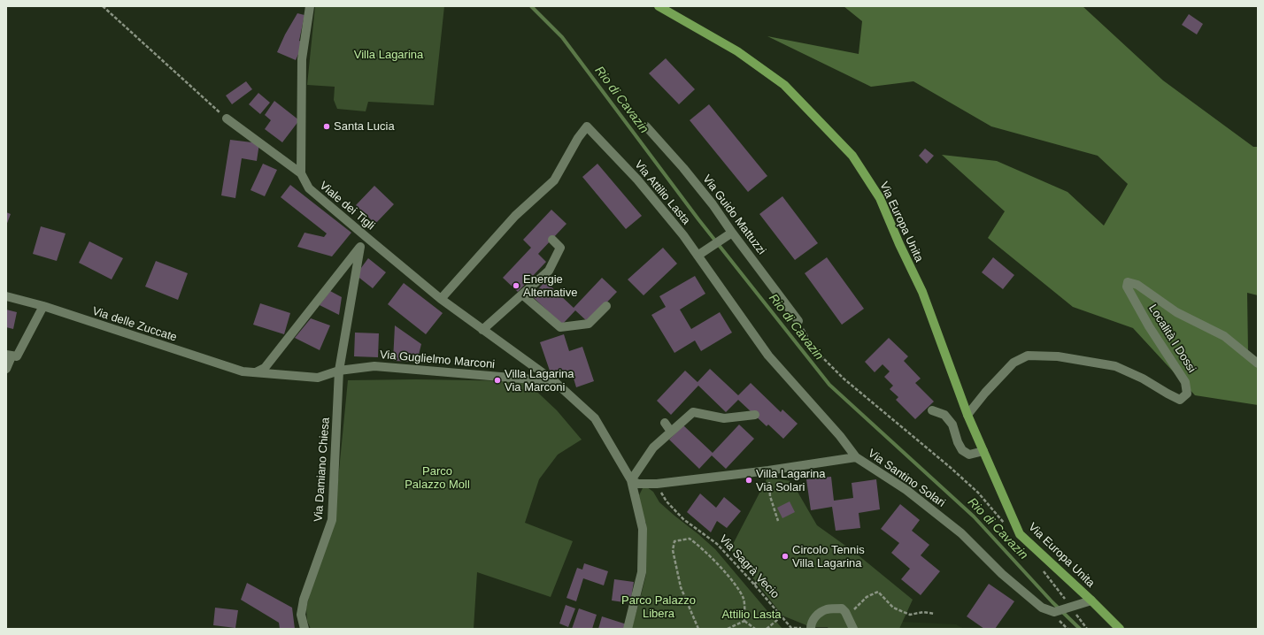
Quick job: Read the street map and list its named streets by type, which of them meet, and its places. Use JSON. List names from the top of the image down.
{
  "streets": {
    "main road": ["Via Europa Unita"],
    "street": [
      "Via Attilio Lasta",
      "Viale dei Tigli",
      "Via Guido Mattuzzi",
      "Via delle Zuccate",
      "Località I Dossi",
      "Via Guglielmo Marconi",
      "Via Damiano Chiesa",
      "Via Santino Solari"
    ],
    "path": ["Via Sagrà Vecio"]
  },
  "crossings": [
    ["Via Attilio Lasta", "Viale dei Tigli"],
    ["Via Attilio Lasta", "Via Santino Solari"],
    ["Viale dei Tigli", "Via Guglielmo Marconi"],
    ["Viale dei Tigli", "Via Santino Solari"],
    ["Via Europa Unita", "Località I Dossi"],
    ["Via Europa Unita", "Via Santino Solari"],
    ["Via delle Zuccate", "Via Guglielmo Marconi"],
    ["Via Guglielmo Marconi", "Via Damiano Chiesa"],
    ["Via Santino Solari", "Via Sagrà Vecio"]
  ],
  "water": ["Rio di Cavazin"],
  "parks": [
    "Villa Lagarina",
    "Parco Palazzo Moll",
    "Parco Palazzo Libera",
    "Attilio Lasta"
  ],
  "places": [
    "Santa Lucia",
    "Energie Alternative",
    "Villa Lagarina Via Marconi",
    "Villa Lagarina Via Solari",
    "Circolo Tennis Villa Lagarina"
  ]
}
